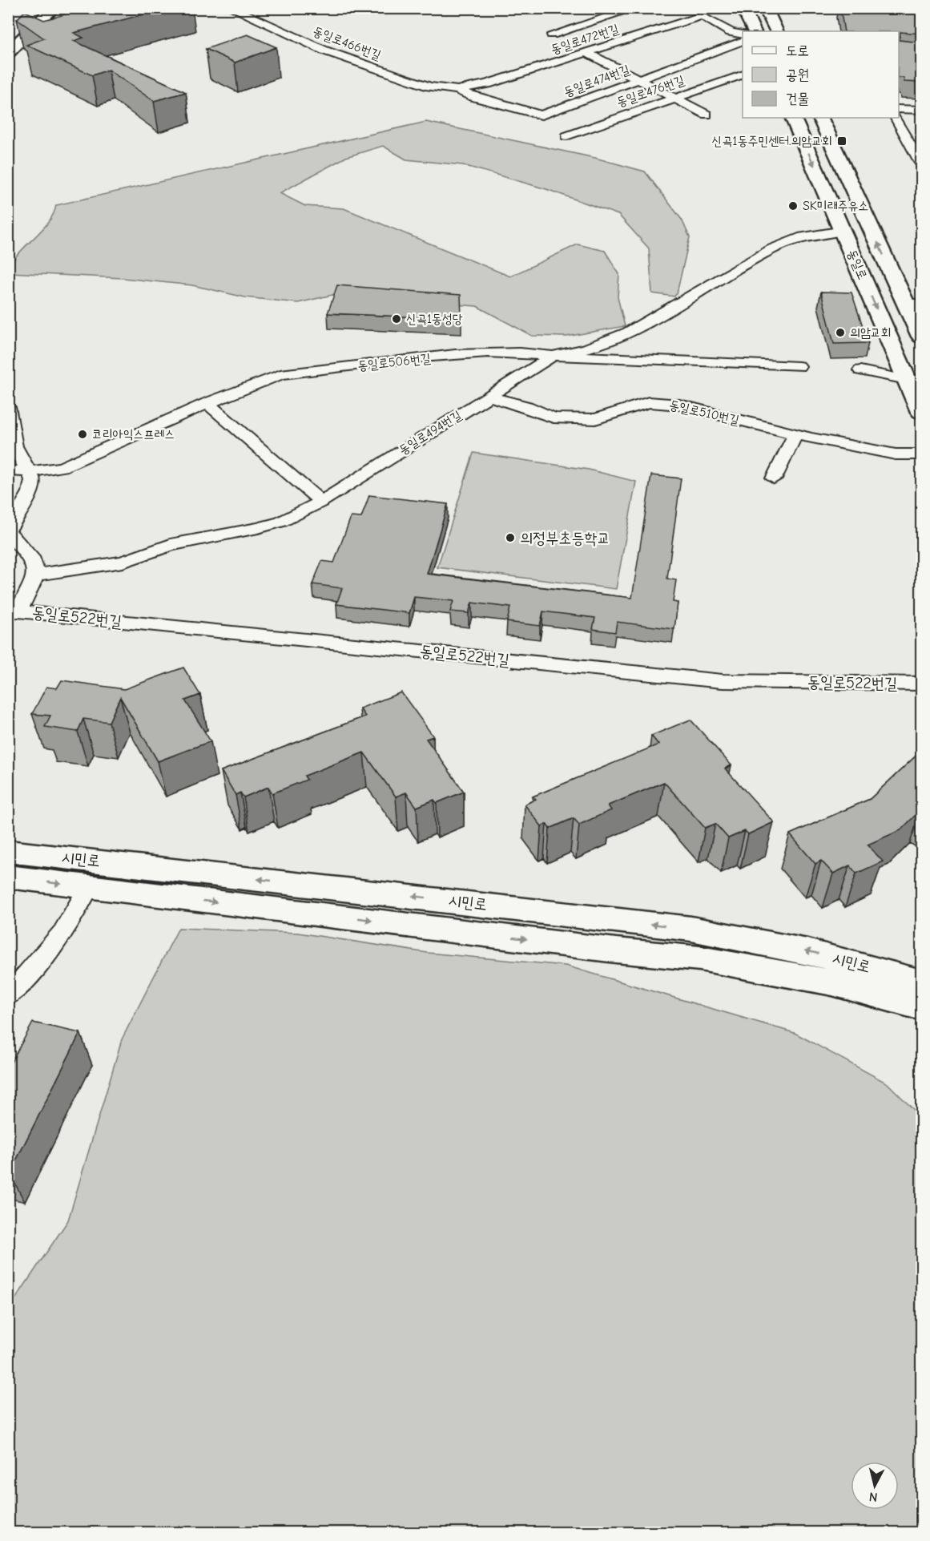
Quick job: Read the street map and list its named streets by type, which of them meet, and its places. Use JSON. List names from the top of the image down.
{
  "streets": {
    "street": [
      "동일로472번길",
      "동일로466번길",
      "동일로474번길",
      "동일로476번길",
      "동일로",
      "동일로506번길",
      "동일로510번길",
      "동일로494번길",
      "동일로522번길",
      "시민로"
    ]
  },
  "crossings": [
    ["동일로472번길", "동일로466번길"],
    ["동일로472번길", "동일로474번길"],
    ["동일로", "동일로494번길"],
    ["동일로506번길", "동일로494번길"],
    ["동일로510번길", "동일로494번길"]
  ],
  "places": {
    "transit": ["신곡1동주민센터.의암교회"],
    "other": [
      "SK미래주유소",
      "신곡1동성당",
      "의암교회",
      "코리아익스프레스",
      "의정부초등학교"
    ]
  },
  "legend": ["도로", "공원", "건물"],
  "north": "bottom"
}
